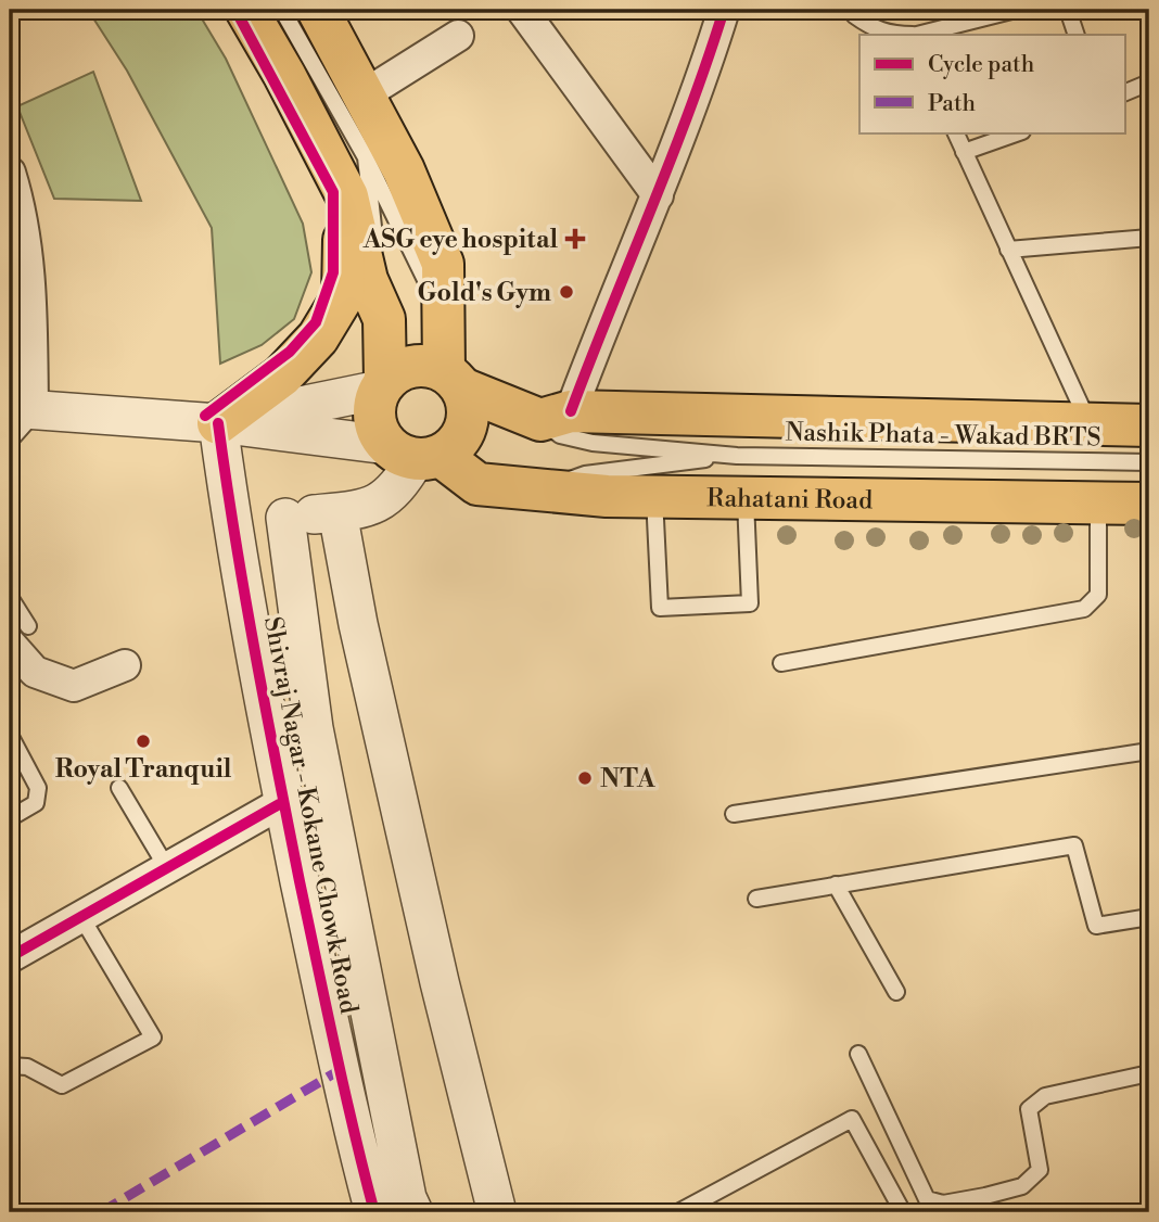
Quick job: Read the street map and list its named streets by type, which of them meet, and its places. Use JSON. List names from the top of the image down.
{
  "streets": {
    "main road": ["Rahatani Road"],
    "street": ["Shivraj Nagar - Kokane Chowk Road"],
    "lane": ["Nashik Phata - Wakad BRTS"]
  },
  "crossings": [
    ["Nashik Phata - Wakad BRTS", "Rahatani Road"]
  ],
  "places": {
    "health": ["ASG eye hospital"],
    "other": ["Gold's Gym", "Royal Tranquil", "NTA"]
  },
  "legend": ["Cycle path", "Path"]
}
